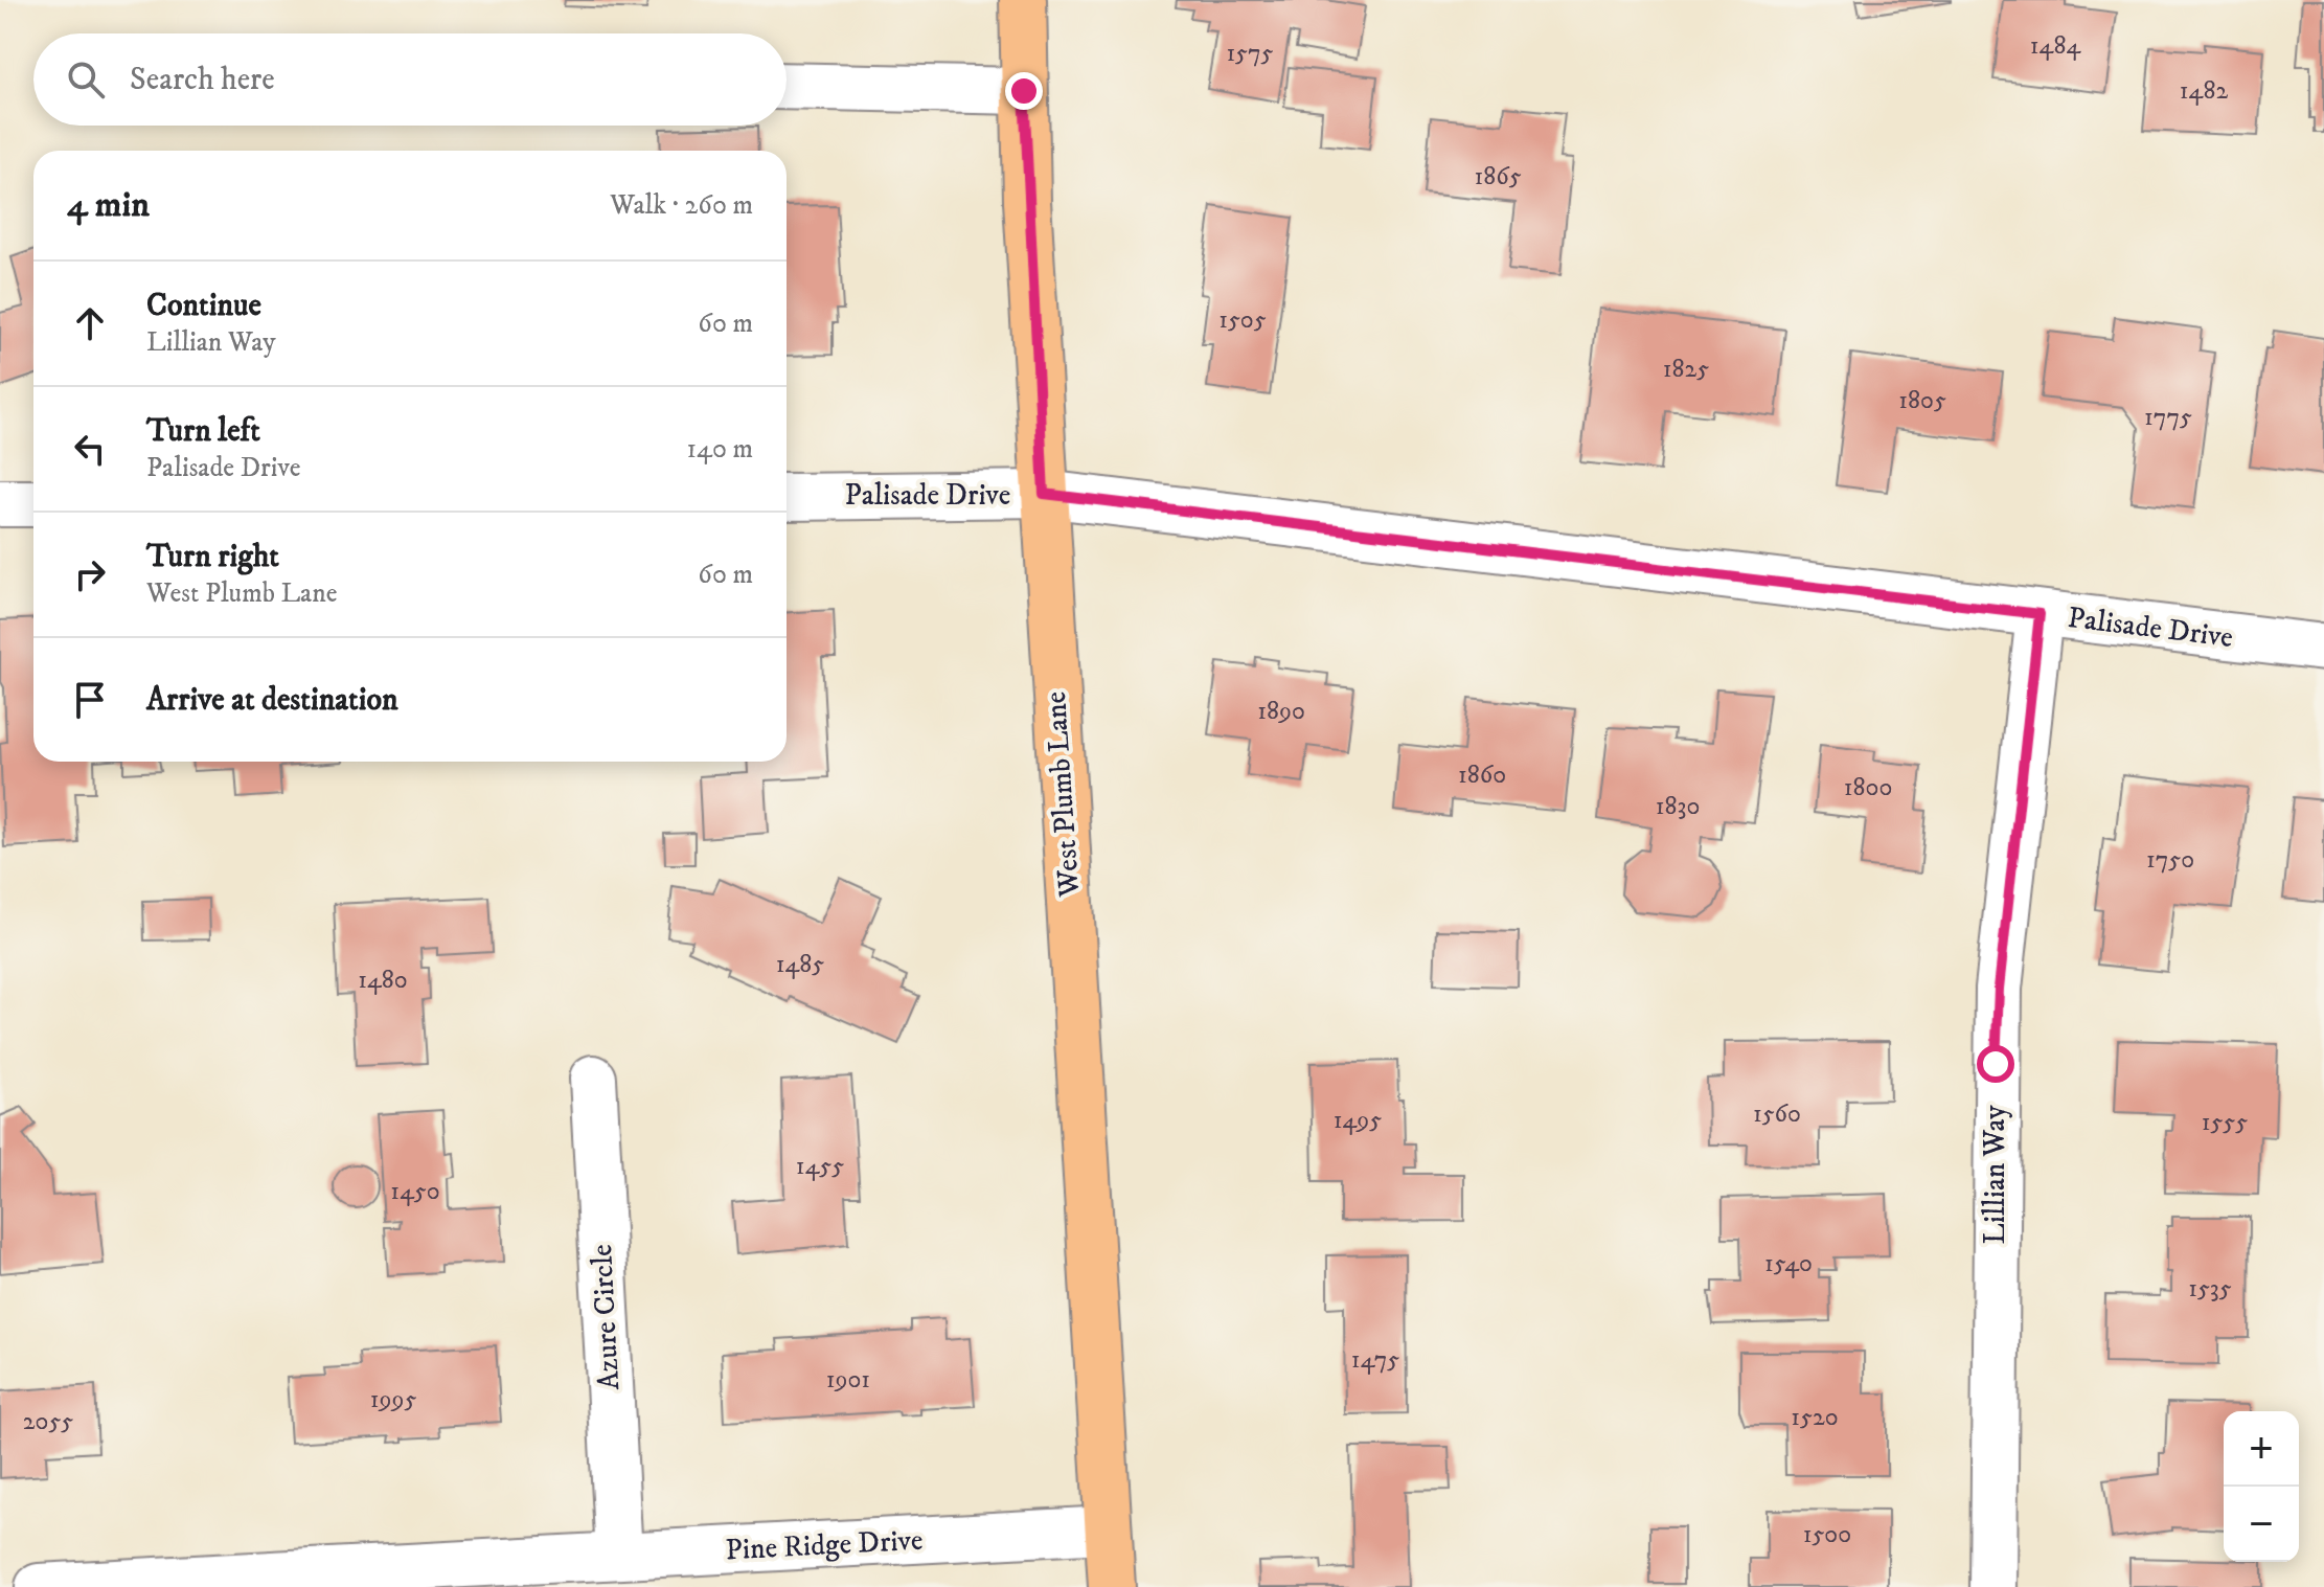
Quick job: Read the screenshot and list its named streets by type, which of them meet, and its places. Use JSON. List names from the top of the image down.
{
  "streets": {
    "main road": ["West Plumb Lane"],
    "street": [
      "Palisade Drive",
      "Lillian Way",
      "Azure Circle",
      "Pine Ridge Drive"
    ]
  },
  "crossings": [
    ["Palisade Drive", "West Plumb Lane"],
    ["Palisade Drive", "Lillian Way"],
    ["West Plumb Lane", "Pine Ridge Drive"],
    ["Azure Circle", "Pine Ridge Drive"]
  ],
  "house_numbers": [
    "1484",
    "1575",
    "1482",
    "1865",
    "1505",
    "1825",
    "1805",
    "1775",
    "1890",
    "1860",
    "1800",
    "1830",
    "1750",
    "1485",
    "1480",
    "1560",
    "1495",
    "1555",
    "1455",
    "1450",
    "1540",
    "1535",
    "1475",
    "1901",
    "1995",
    "1520",
    "2055",
    "1500"
  ],
  "page": {
    "search": "Search here",
    "heading": ["4 min", "Walk · 260 m"],
    "list": [
      ["Continue", "Lillian Way", "60 m"],
      ["Turn left", "Palisade Drive", "140 m"],
      ["Turn right", "West Plumb Lane", "60 m"],
      "Arrive at destination"
    ],
    "map_buttons": ["+", "−"]
  }
}
